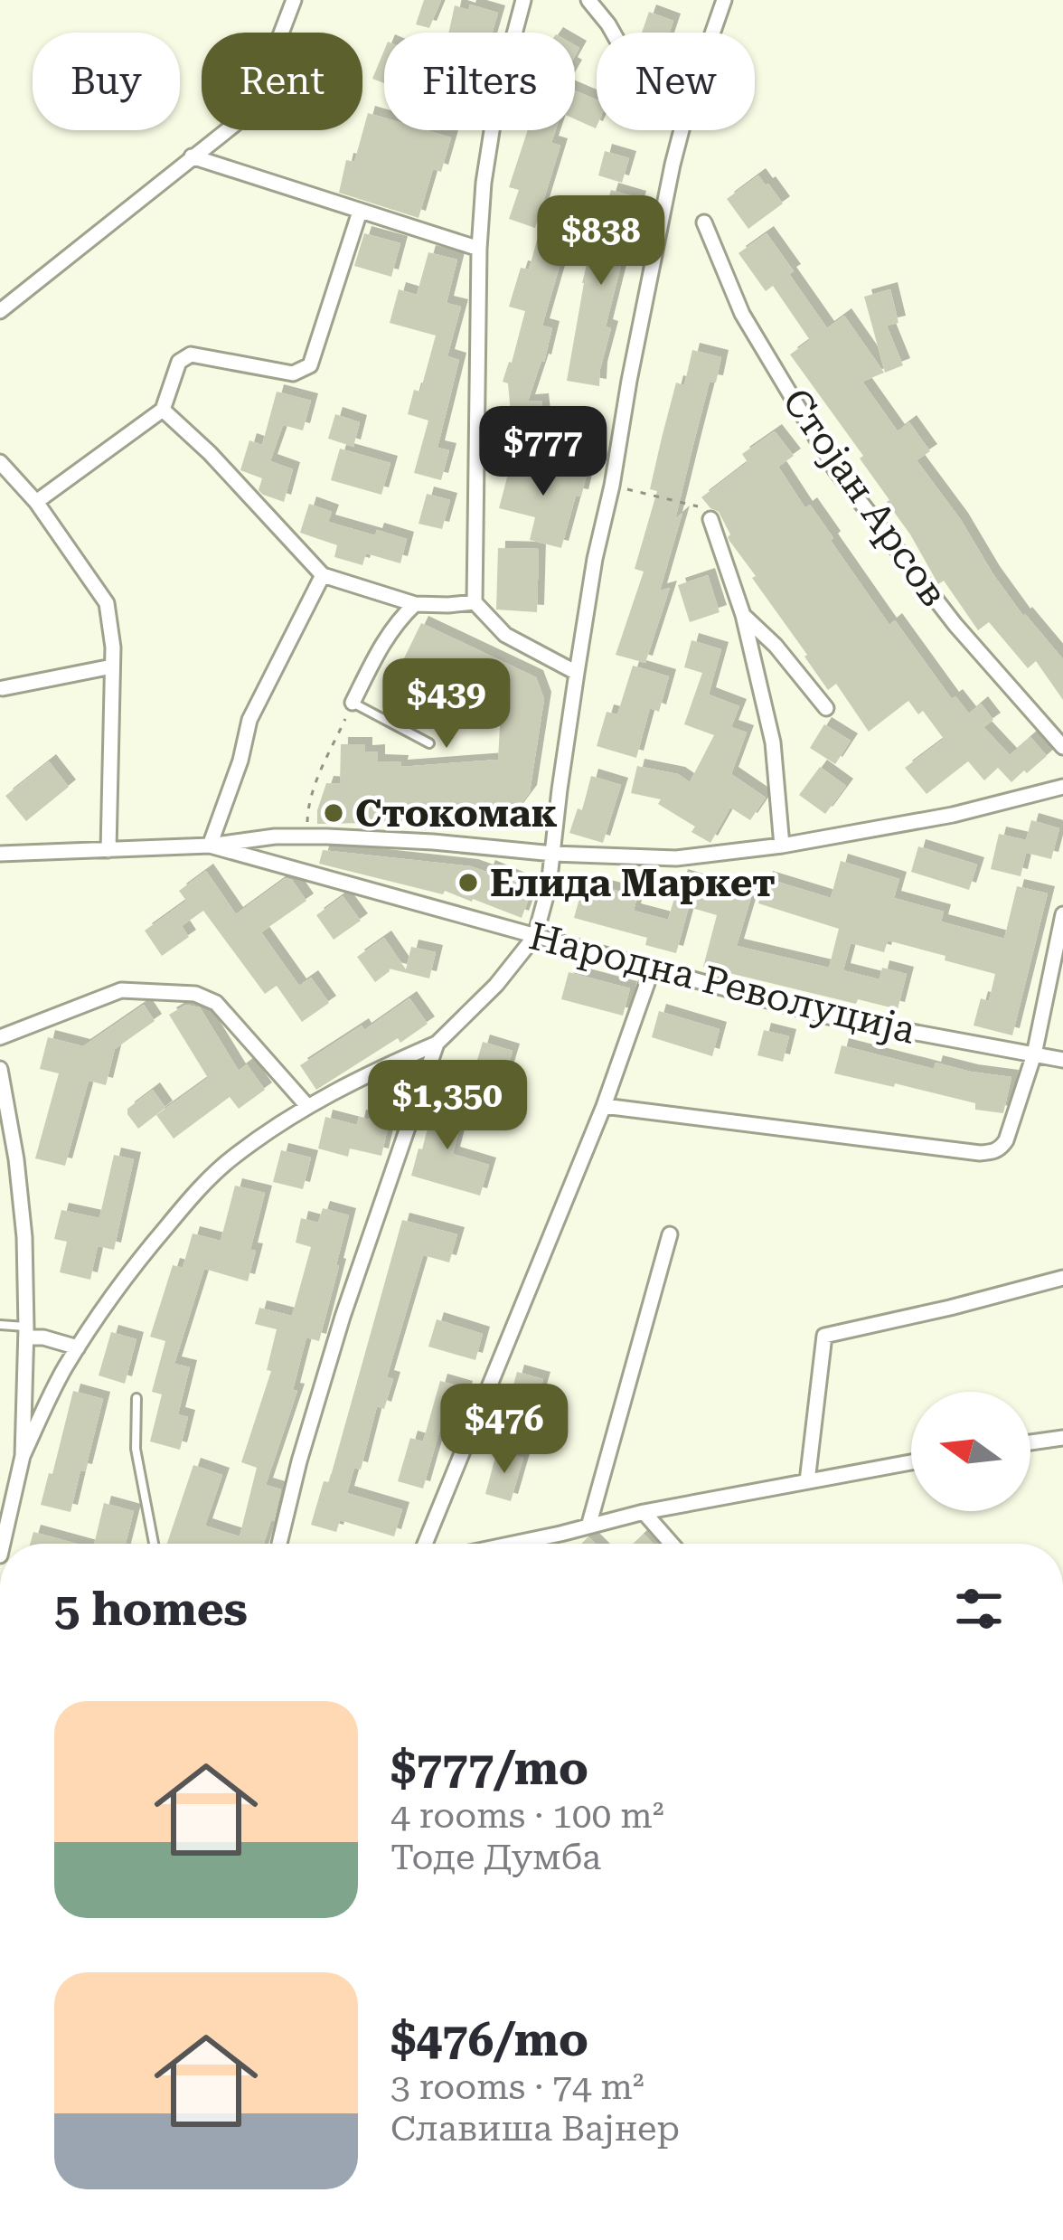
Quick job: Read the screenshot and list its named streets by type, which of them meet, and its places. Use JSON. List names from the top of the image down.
{
  "streets": {
    "street": ["Стојан Арсов", "Народна Револуција"]
  },
  "places": ["Стокомак", "Елида Маркет"],
  "north": "left",
  "page": {
    "chip": [
      "Buy",
      "Rent",
      "Filters",
      "New"
    ],
    "price": [
      "$838",
      "$777",
      "$439",
      "$1,350",
      "$476"
    ],
    "heading": "5 homes",
    "list": [
      {
        "name": "$777/mo",
        "note": "4 rooms · 100 m² · Тоде Думба"
      },
      {
        "name": "$476/mo",
        "note": "3 rooms · 74 m² · Славиша Вајнер"
      }
    ]
  }
}
